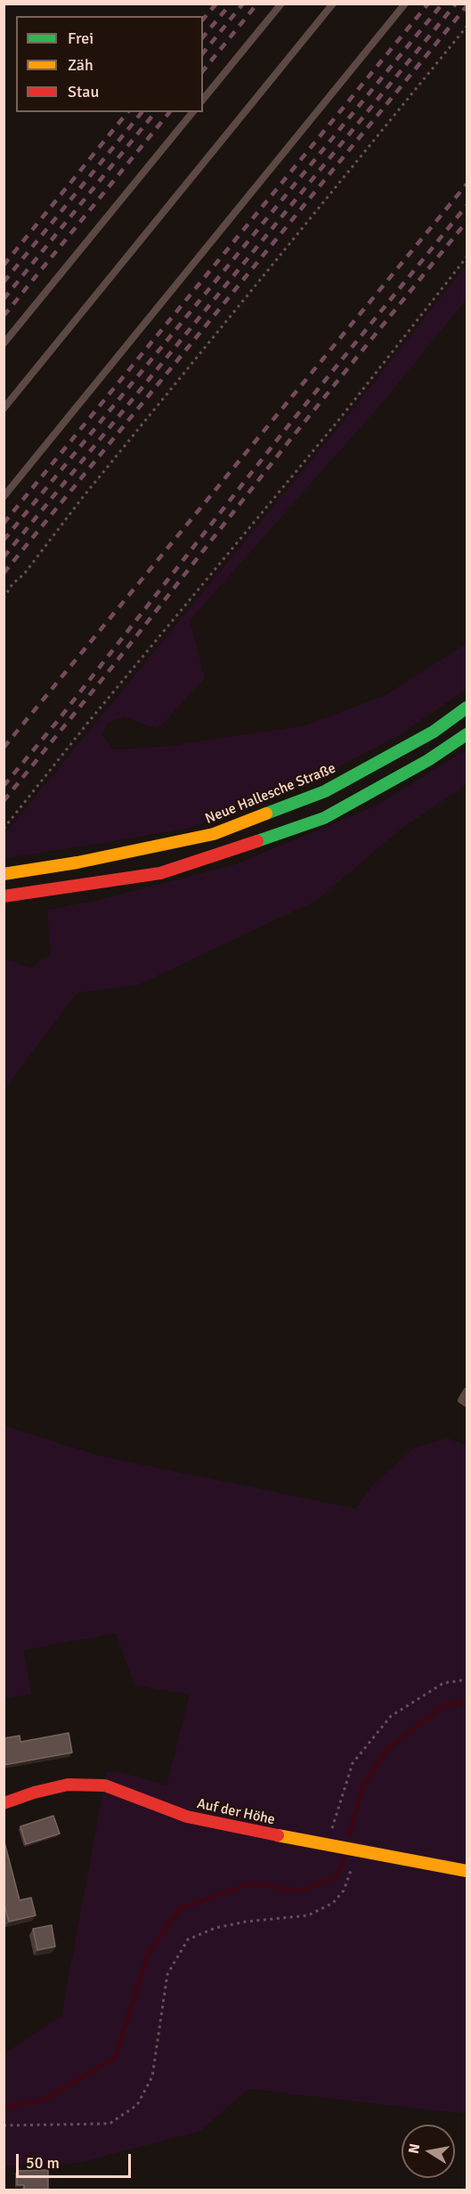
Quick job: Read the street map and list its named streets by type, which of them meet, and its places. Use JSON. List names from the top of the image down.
{
  "streets": {
    "main road": ["Neue Hallesche Straße", "Auf der Höhe"]
  },
  "legend": ["Frei", "Zäh", "Stau"],
  "scale_bar": "50 m",
  "north": "left"
}
